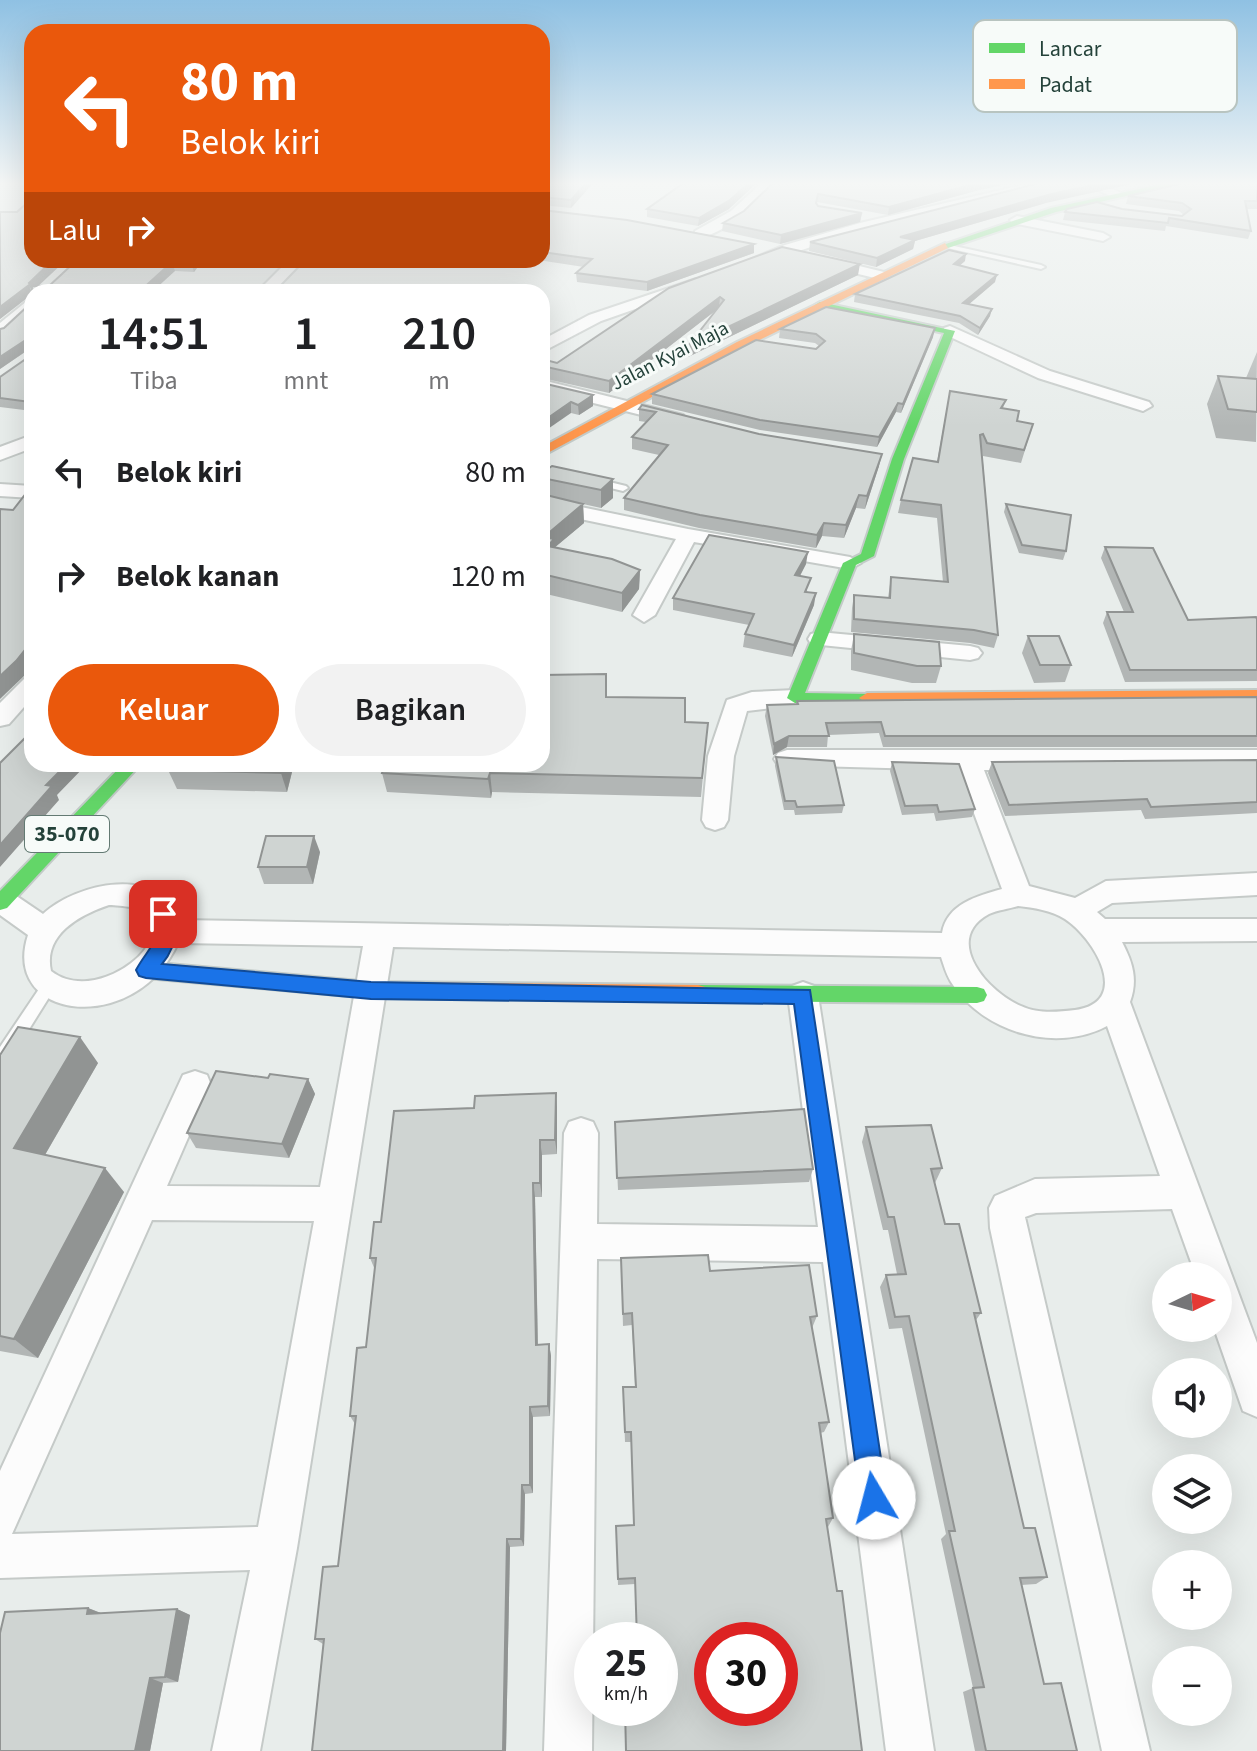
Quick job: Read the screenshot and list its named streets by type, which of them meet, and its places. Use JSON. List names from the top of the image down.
{
  "streets": {
    "street": ["Jalan Kyai Maja", "35-070"]
  },
  "legend": ["Lancar", "Padat"],
  "north": "right",
  "page": {
    "turn": ["80 m", "Belok kiri"],
    "then": "Lalu",
    "eta": [
      "14:51",
      "Tiba",
      "1",
      "mnt",
      "210",
      "m"
    ],
    "list": [
      {
        "name": "Belok kiri",
        "value": "80 m"
      },
      {
        "name": "Belok kanan",
        "value": "120 m"
      }
    ],
    "buttons": ["Keluar", "Bagikan"],
    "map_buttons": ["+", "−"],
    "speed": "25 km/h",
    "limit": "30"
  }
}
